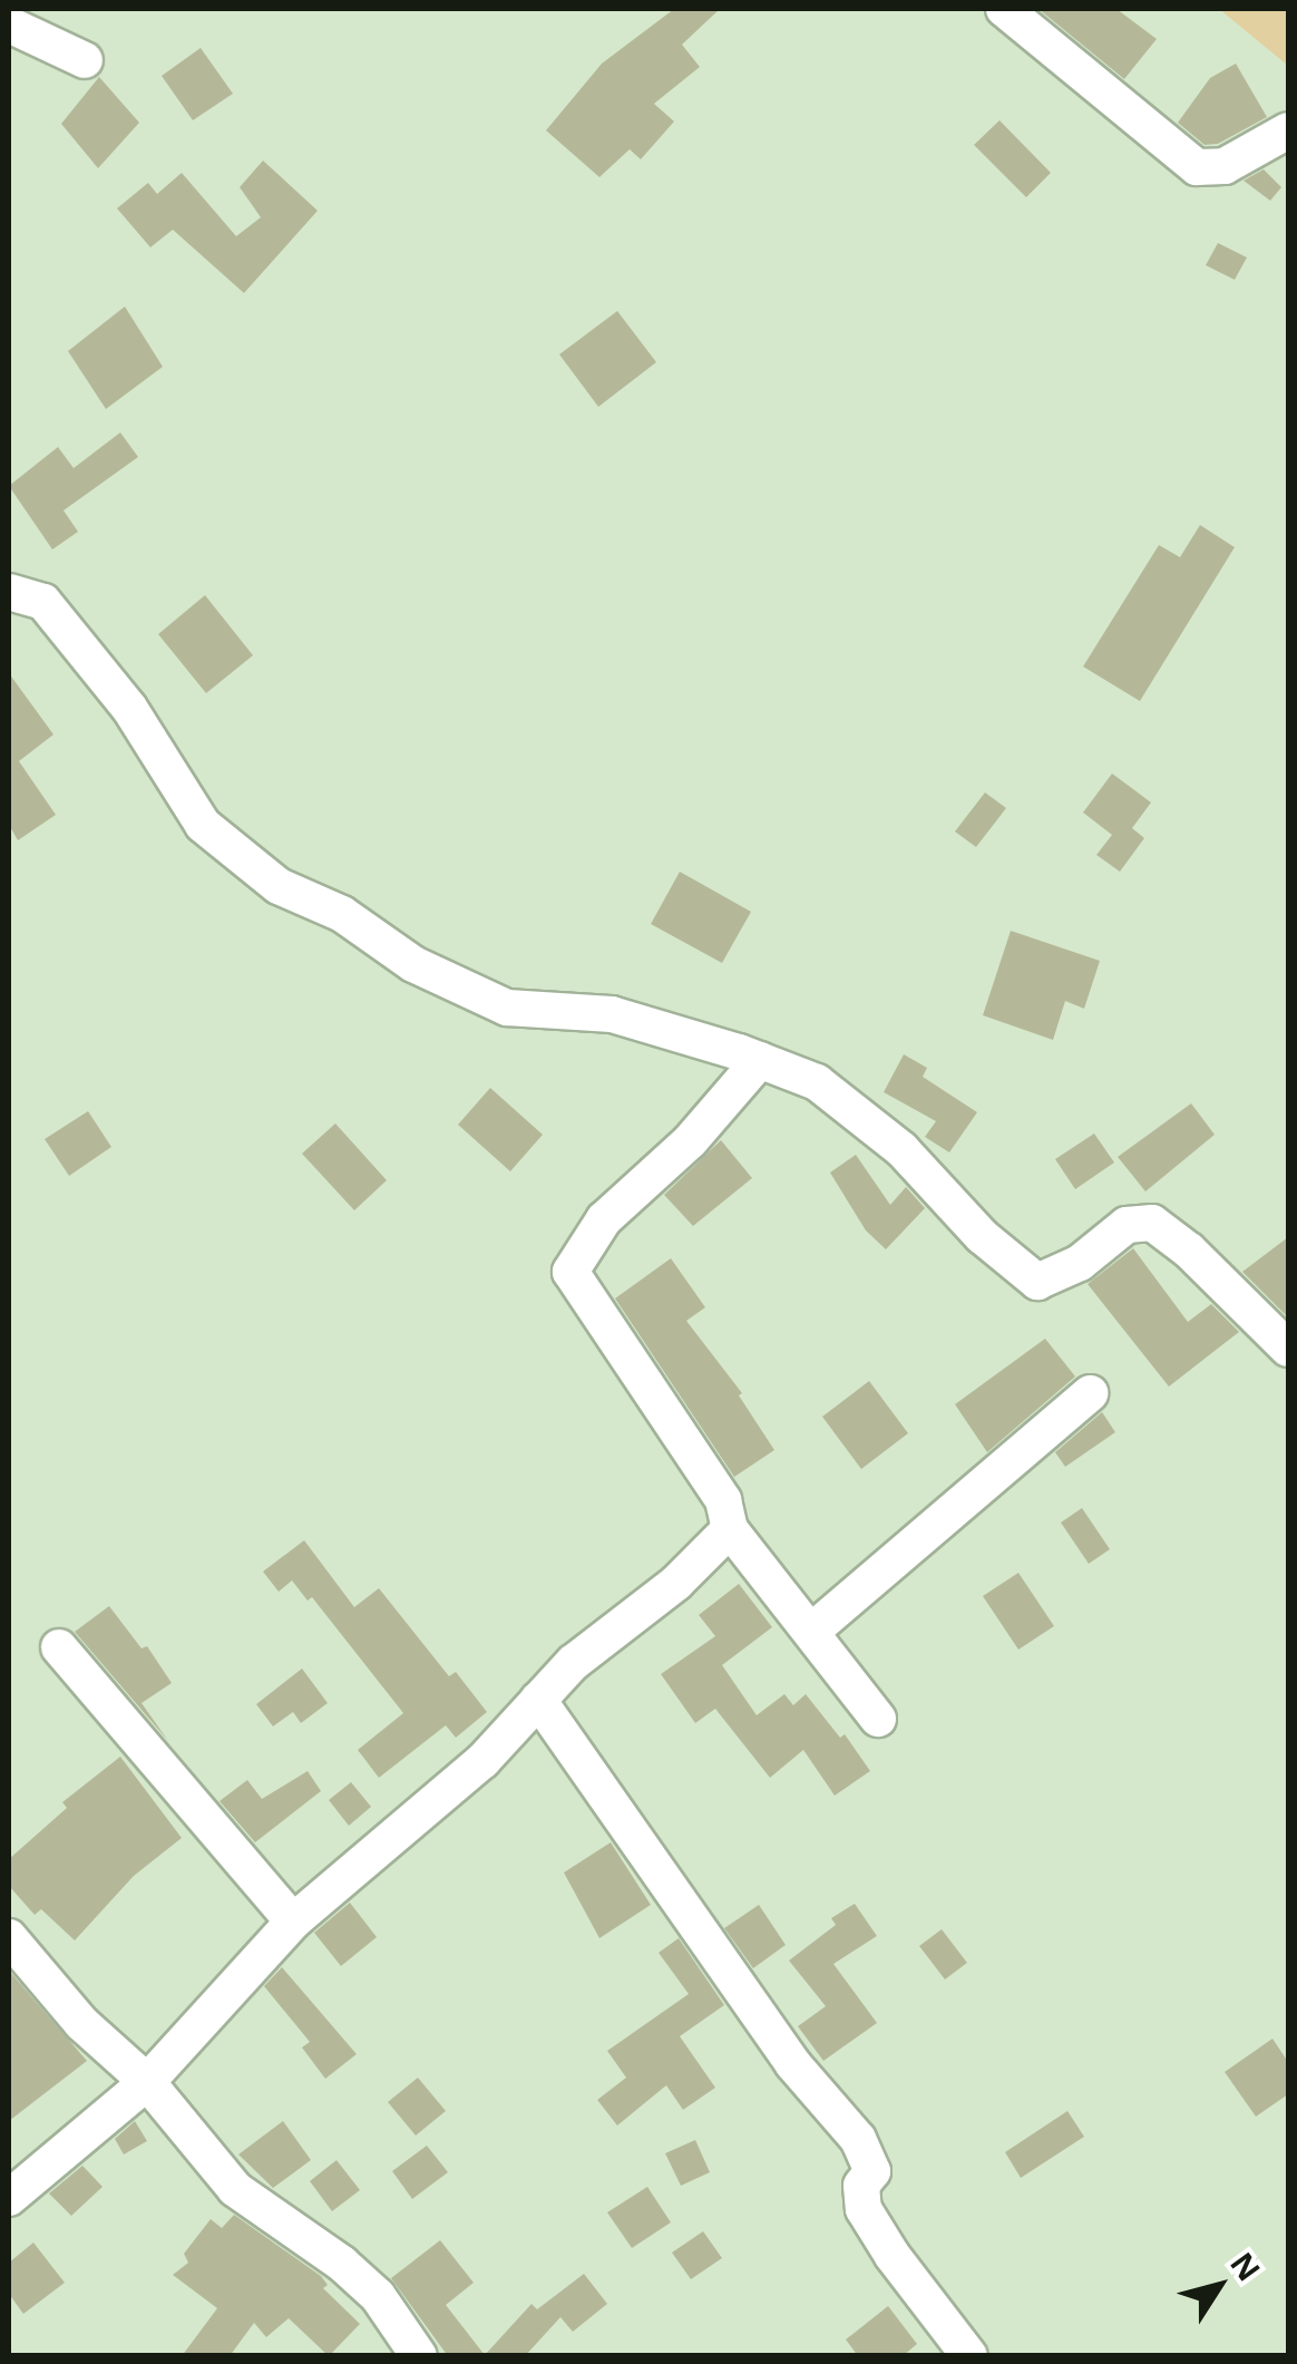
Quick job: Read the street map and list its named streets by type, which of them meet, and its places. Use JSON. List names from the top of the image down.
{
  "north": "top right"
}
